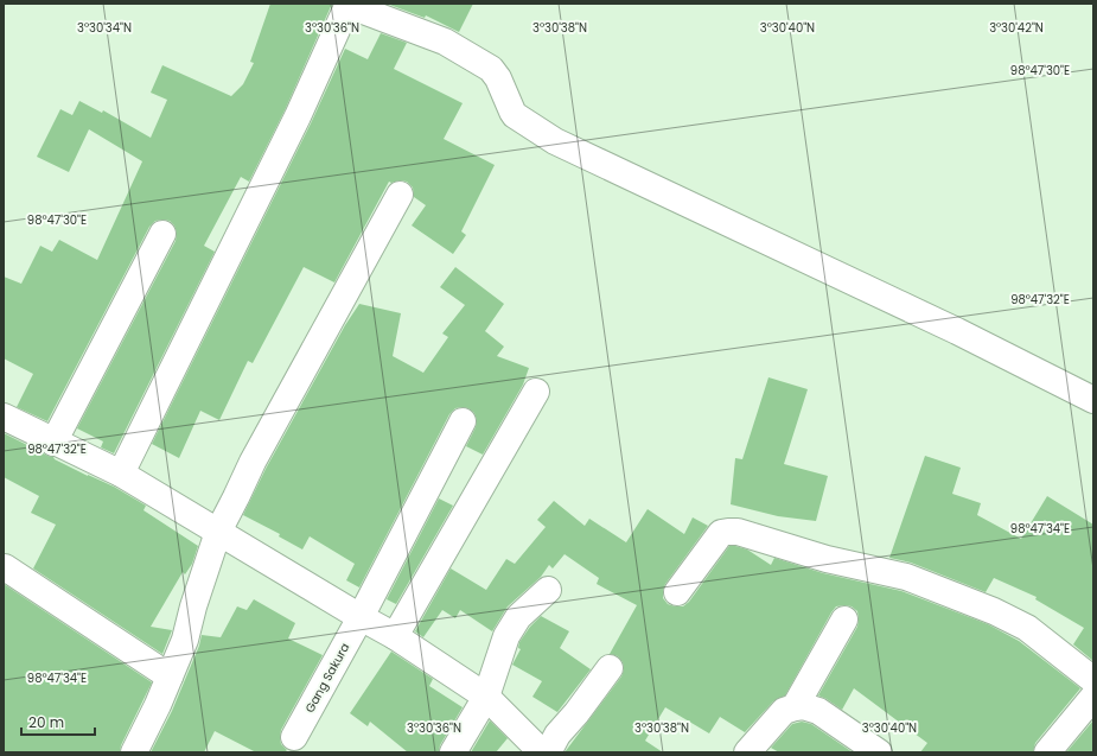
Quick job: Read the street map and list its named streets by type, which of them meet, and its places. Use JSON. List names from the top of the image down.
{
  "streets": {
    "street": ["Gang Sakura"]
  },
  "scale_bar": "20 m",
  "coordinates": [
    "3°30'34\"N",
    "3°30'36\"N",
    "3°30'38\"N",
    "3°30'40\"N",
    "3°30'42\"N",
    "98°47'30\"E",
    "98°47'32\"E",
    "98°47'34\"E"
  ]
}
